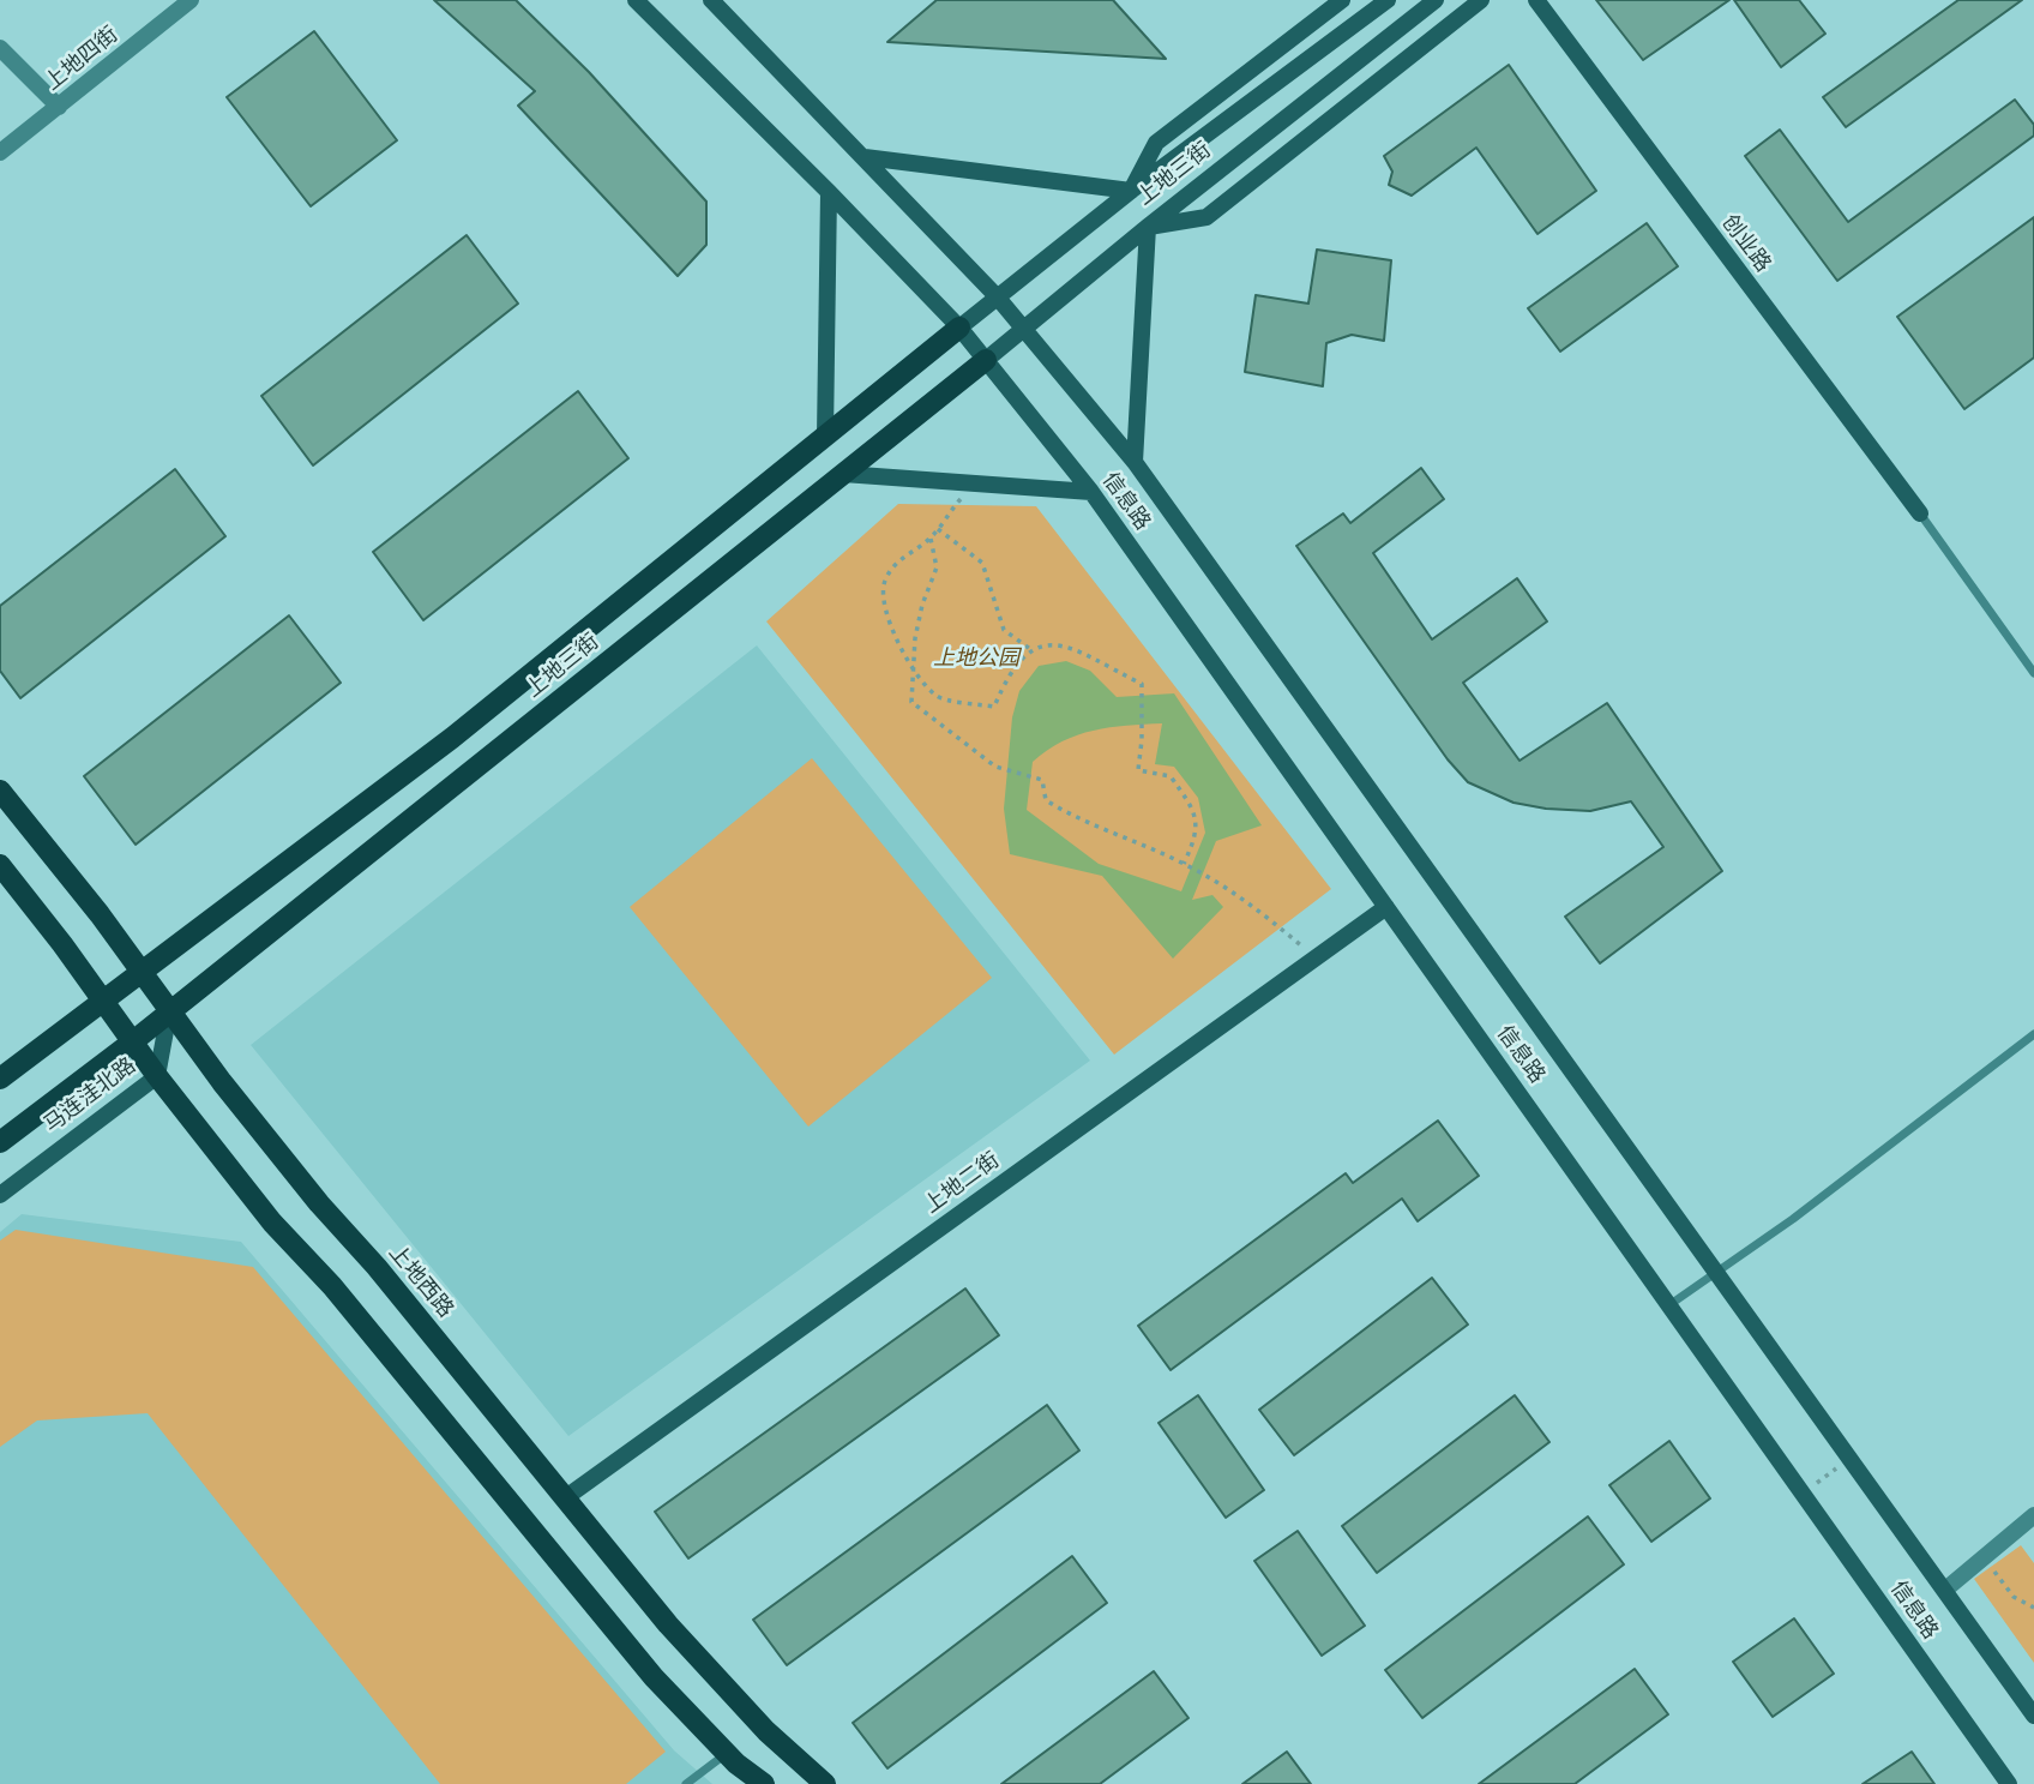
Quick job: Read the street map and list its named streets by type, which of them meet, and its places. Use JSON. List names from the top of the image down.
{
  "streets": {
    "main road": [
      "上地三街",
      "创业路",
      "信息路",
      "马连洼北路",
      "上地二街",
      "上地西路"
    ],
    "street": ["上地四街"]
  },
  "crossings": [
    ["上地三街", "信息路"],
    ["上地三街", "马连洼北路"],
    ["上地三街", "上地西路"],
    ["信息路", "上地二街"],
    ["马连洼北路", "上地西路"],
    ["上地二街", "上地西路"]
  ],
  "parks": ["上地公园"]
}
